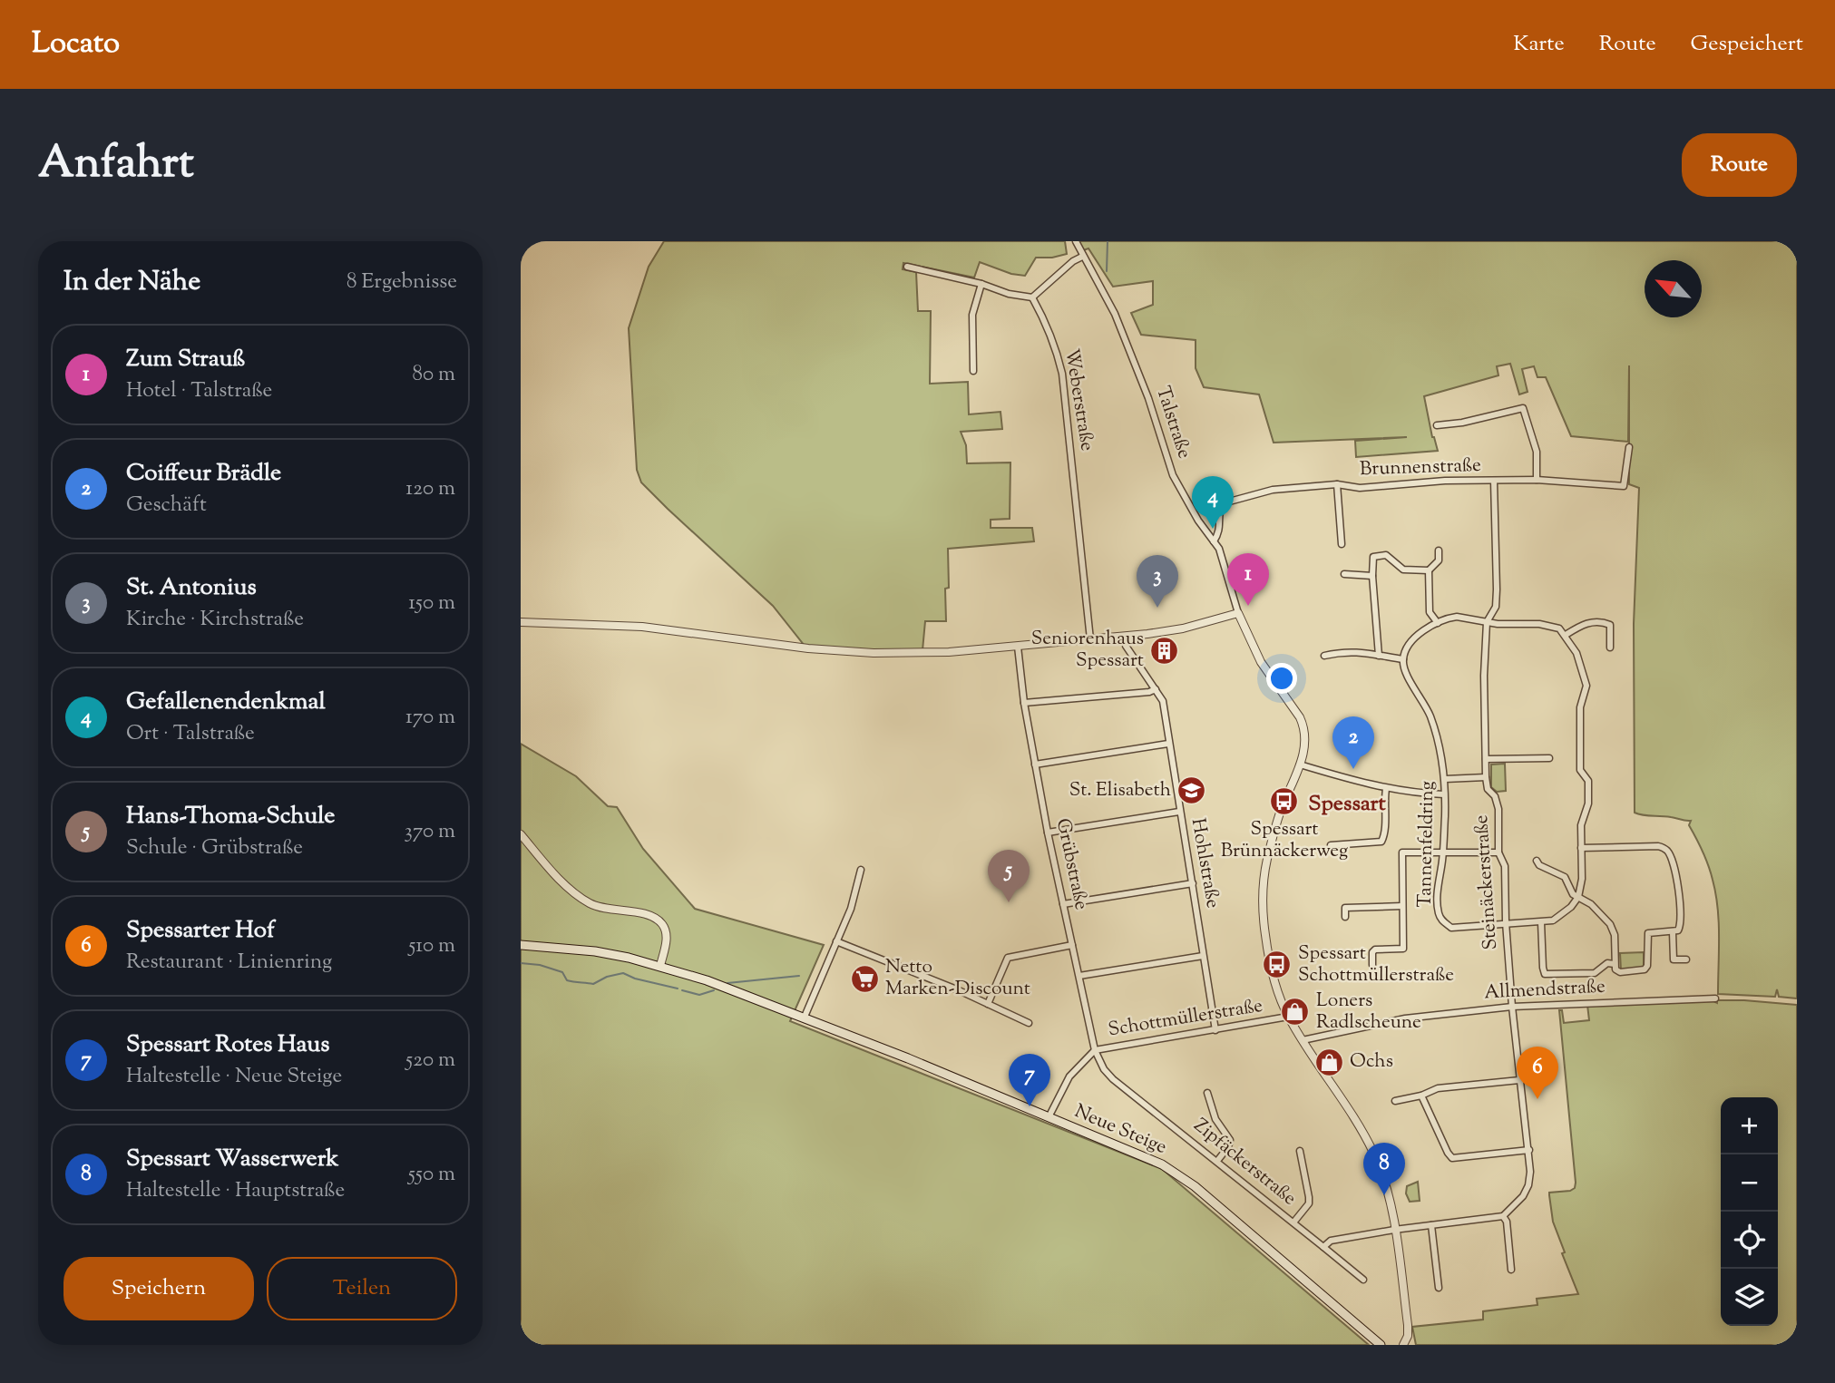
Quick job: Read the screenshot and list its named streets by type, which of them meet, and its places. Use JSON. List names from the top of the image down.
{
  "streets": {
    "main road": ["Neue Steige"],
    "street": [
      "Weberstraße",
      "Talstraße",
      "Brunnenstraße",
      "Tannenfeldring",
      "Hohlstraße",
      "Grübstraße",
      "Steinäckerstraße",
      "Allmendstraße",
      "Schottmüllerstraße",
      "Zipfäckerstraße"
    ]
  },
  "crossings": [
    ["Talstraße", "Brunnenstraße"],
    ["Brunnenstraße", "Steinäckerstraße"],
    ["Tannenfeldring", "Steinäckerstraße"],
    ["Hohlstraße", "Schottmüllerstraße"],
    ["Grübstraße", "Schottmüllerstraße"],
    ["Grübstraße", "Zipfäckerstraße"],
    ["Steinäckerstraße", "Allmendstraße"],
    ["Schottmüllerstraße", "Neue Steige"],
    ["Schottmüllerstraße", "Zipfäckerstraße"]
  ],
  "districts": ["Spessart"],
  "places": {
    "building": ["Seniorenhaus Spessart"],
    "school or university": ["St. Elisabeth"],
    "bus stop": ["Spessart Brünnäckerweg", "Spessart Schottmüllerstraße"],
    "supermarket": ["Netto Marken-Discount"],
    "shop": ["Loners Radlscheune", "Ochs"]
  },
  "north": "top left",
  "page": {
    "header": "Locato",
    "nav": ["Karte", "Route", "Gespeichert"],
    "title": "Anfahrt",
    "buttons": [
      "Route",
      ["Speichern", "Teilen"]
    ],
    "heading": ["In der Nähe", "8 Ergebnisse"],
    "list": [
      {
        "mark": "1",
        "name": "Zum Strauß",
        "note": "Hotel · Talstraße",
        "value": "80 m"
      },
      {
        "mark": "2",
        "name": "Coiffeur Brädle",
        "note": "Geschäft",
        "value": "120 m"
      },
      {
        "mark": "3",
        "name": "St. Antonius",
        "note": "Kirche · Kirchstraße",
        "value": "150 m"
      },
      {
        "mark": "4",
        "name": "Gefallenendenkmal",
        "note": "Ort · Talstraße",
        "value": "170 m"
      },
      {
        "mark": "5",
        "name": "Hans-Thoma-Schule",
        "note": "Schule · Grübstraße",
        "value": "370 m"
      },
      {
        "mark": "6",
        "name": "Spessarter Hof",
        "note": "Restaurant · Linienring",
        "value": "510 m"
      },
      {
        "mark": "7",
        "name": "Spessart Rotes Haus",
        "note": "Haltestelle · Neue Steige",
        "value": "520 m"
      },
      {
        "mark": "8",
        "name": "Spessart Wasserwerk",
        "note": "Haltestelle · Hauptstraße",
        "value": "550 m"
      }
    ],
    "pins": [
      "4",
      "1",
      "3",
      "2",
      "5",
      "6",
      "7",
      "8"
    ],
    "map_buttons": ["+", "−"]
  }
}
